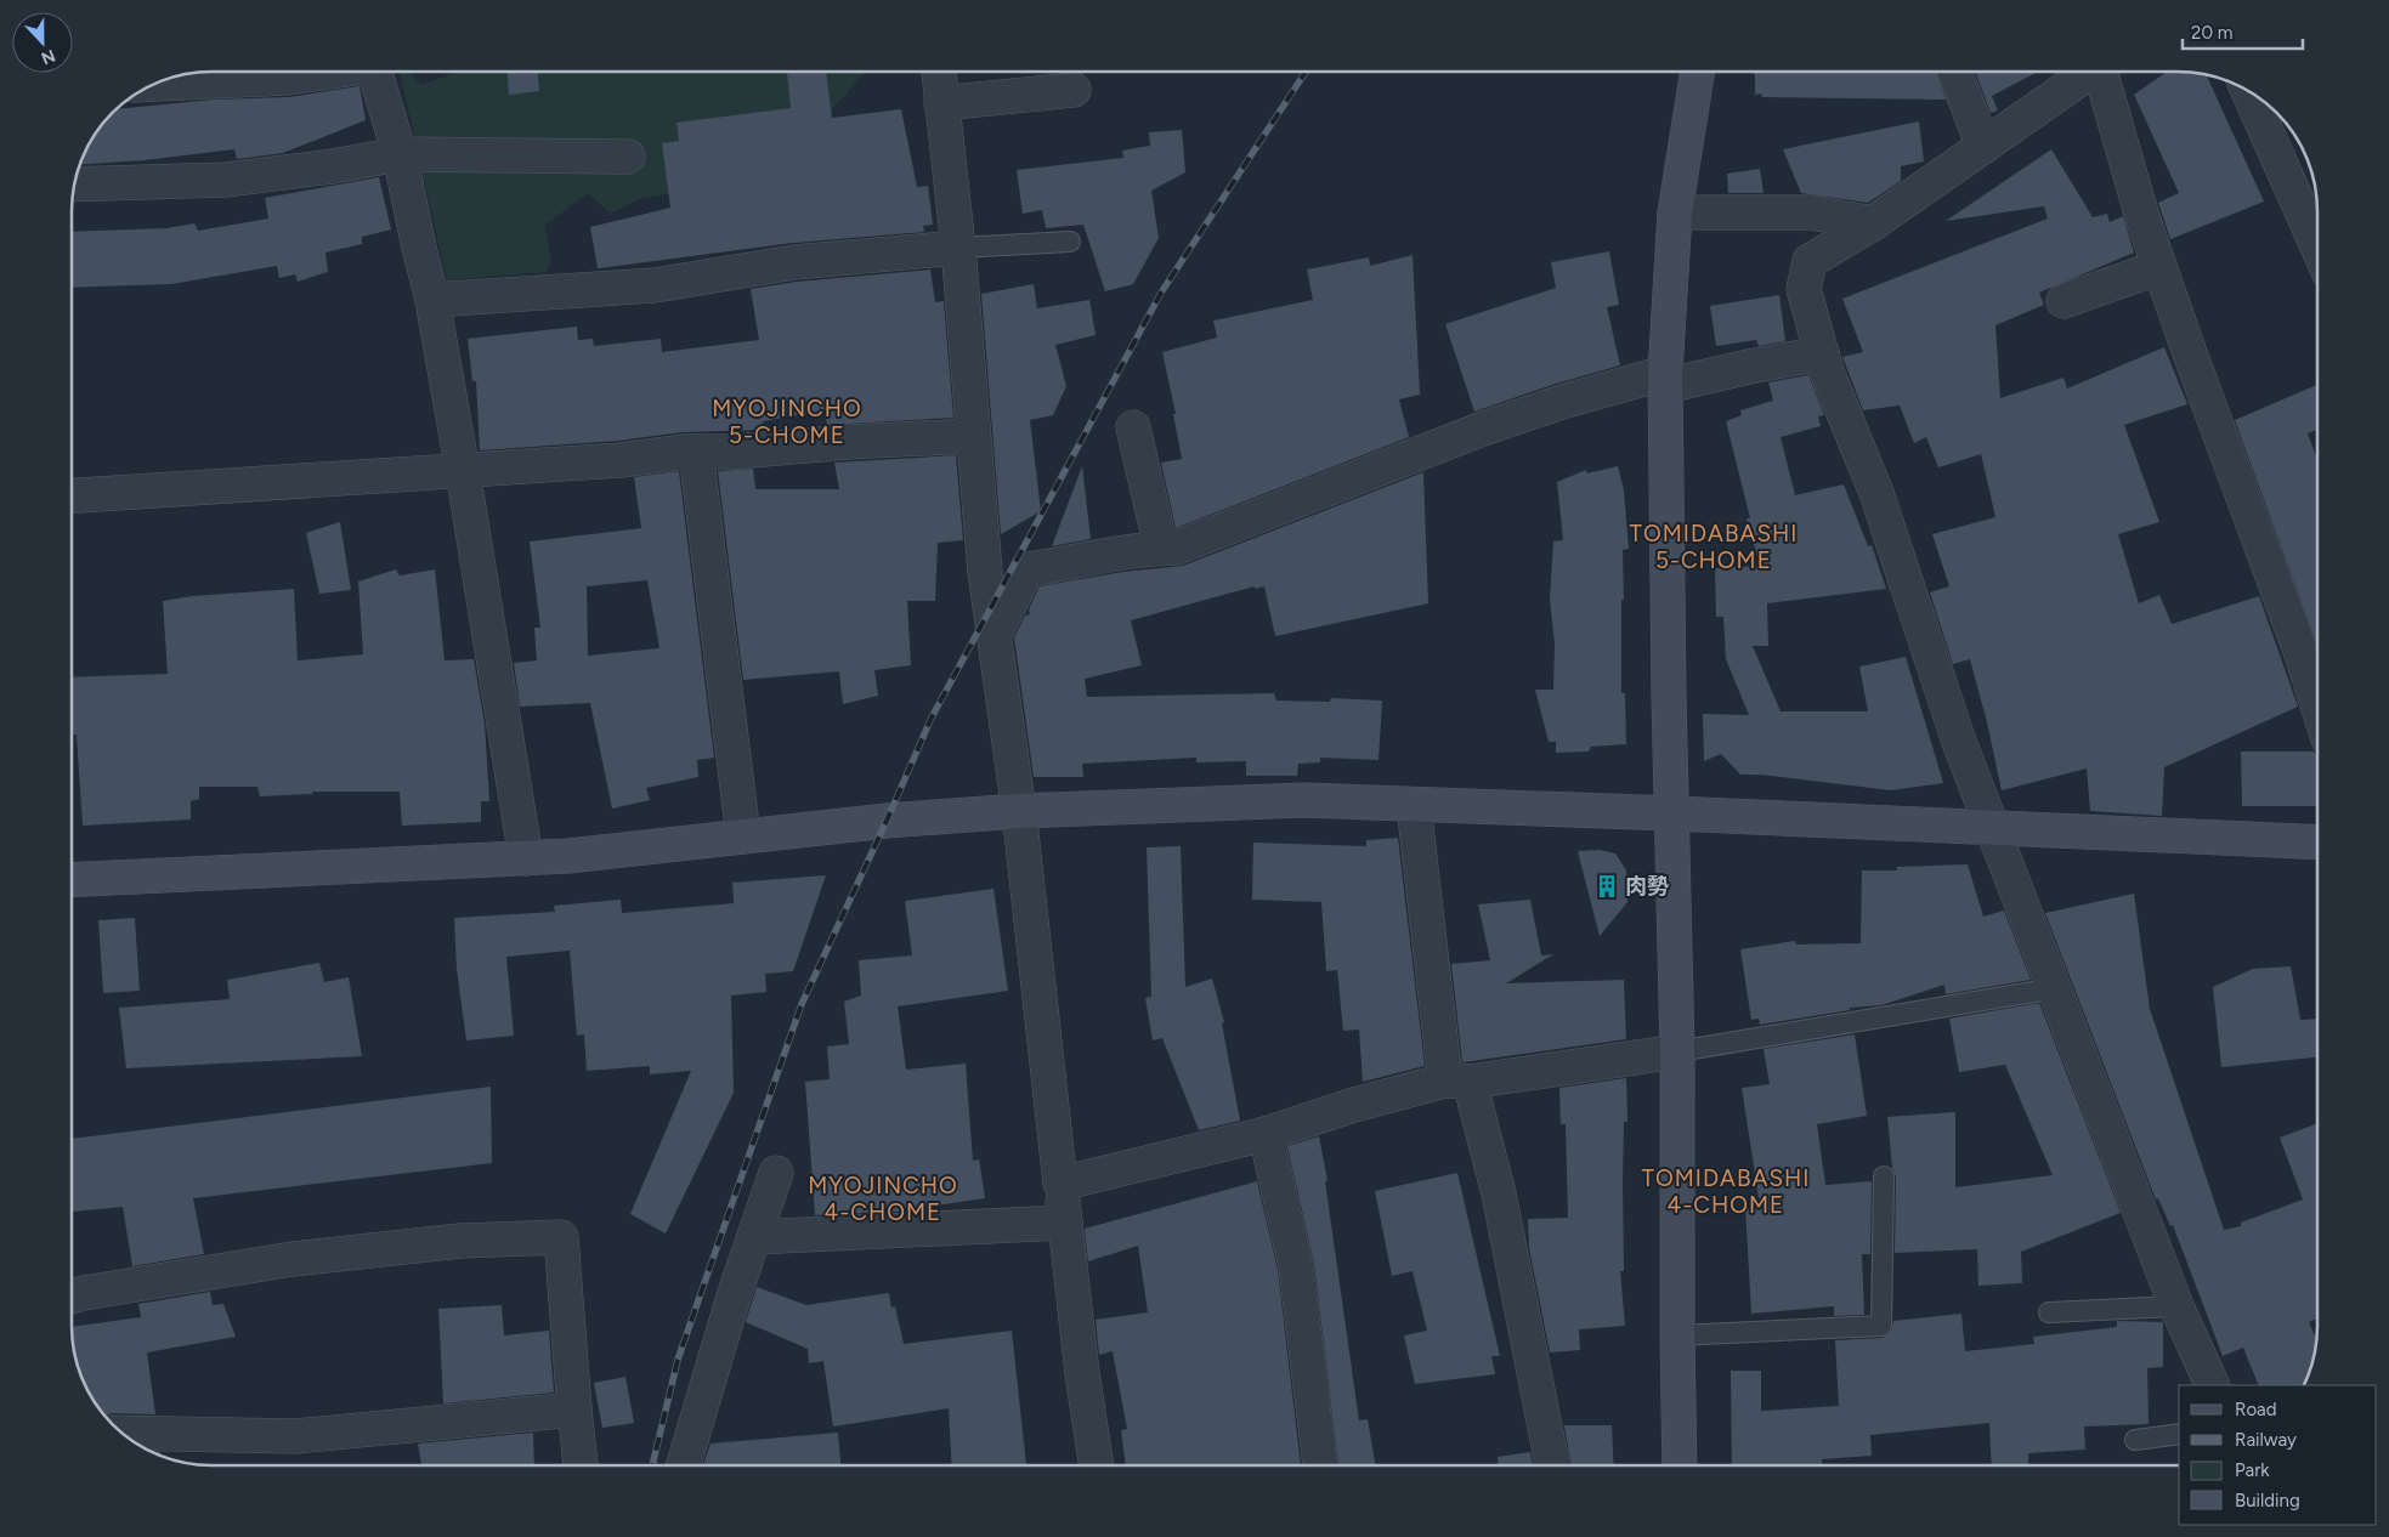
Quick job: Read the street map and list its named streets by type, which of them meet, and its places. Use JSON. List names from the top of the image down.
{
  "districts": [
    "MYOJINCHO 5-CHOME",
    "TOMIDABASHI 5-CHOME",
    "TOMIDABASHI 4-CHOME",
    "MYOJINCHO 4-CHOME"
  ],
  "places": {
    "building": ["肉勢"]
  },
  "legend": [
    "Road",
    "Railway",
    "Park",
    "Building"
  ],
  "scale_bar": "20 m",
  "north": "bottom"
}
